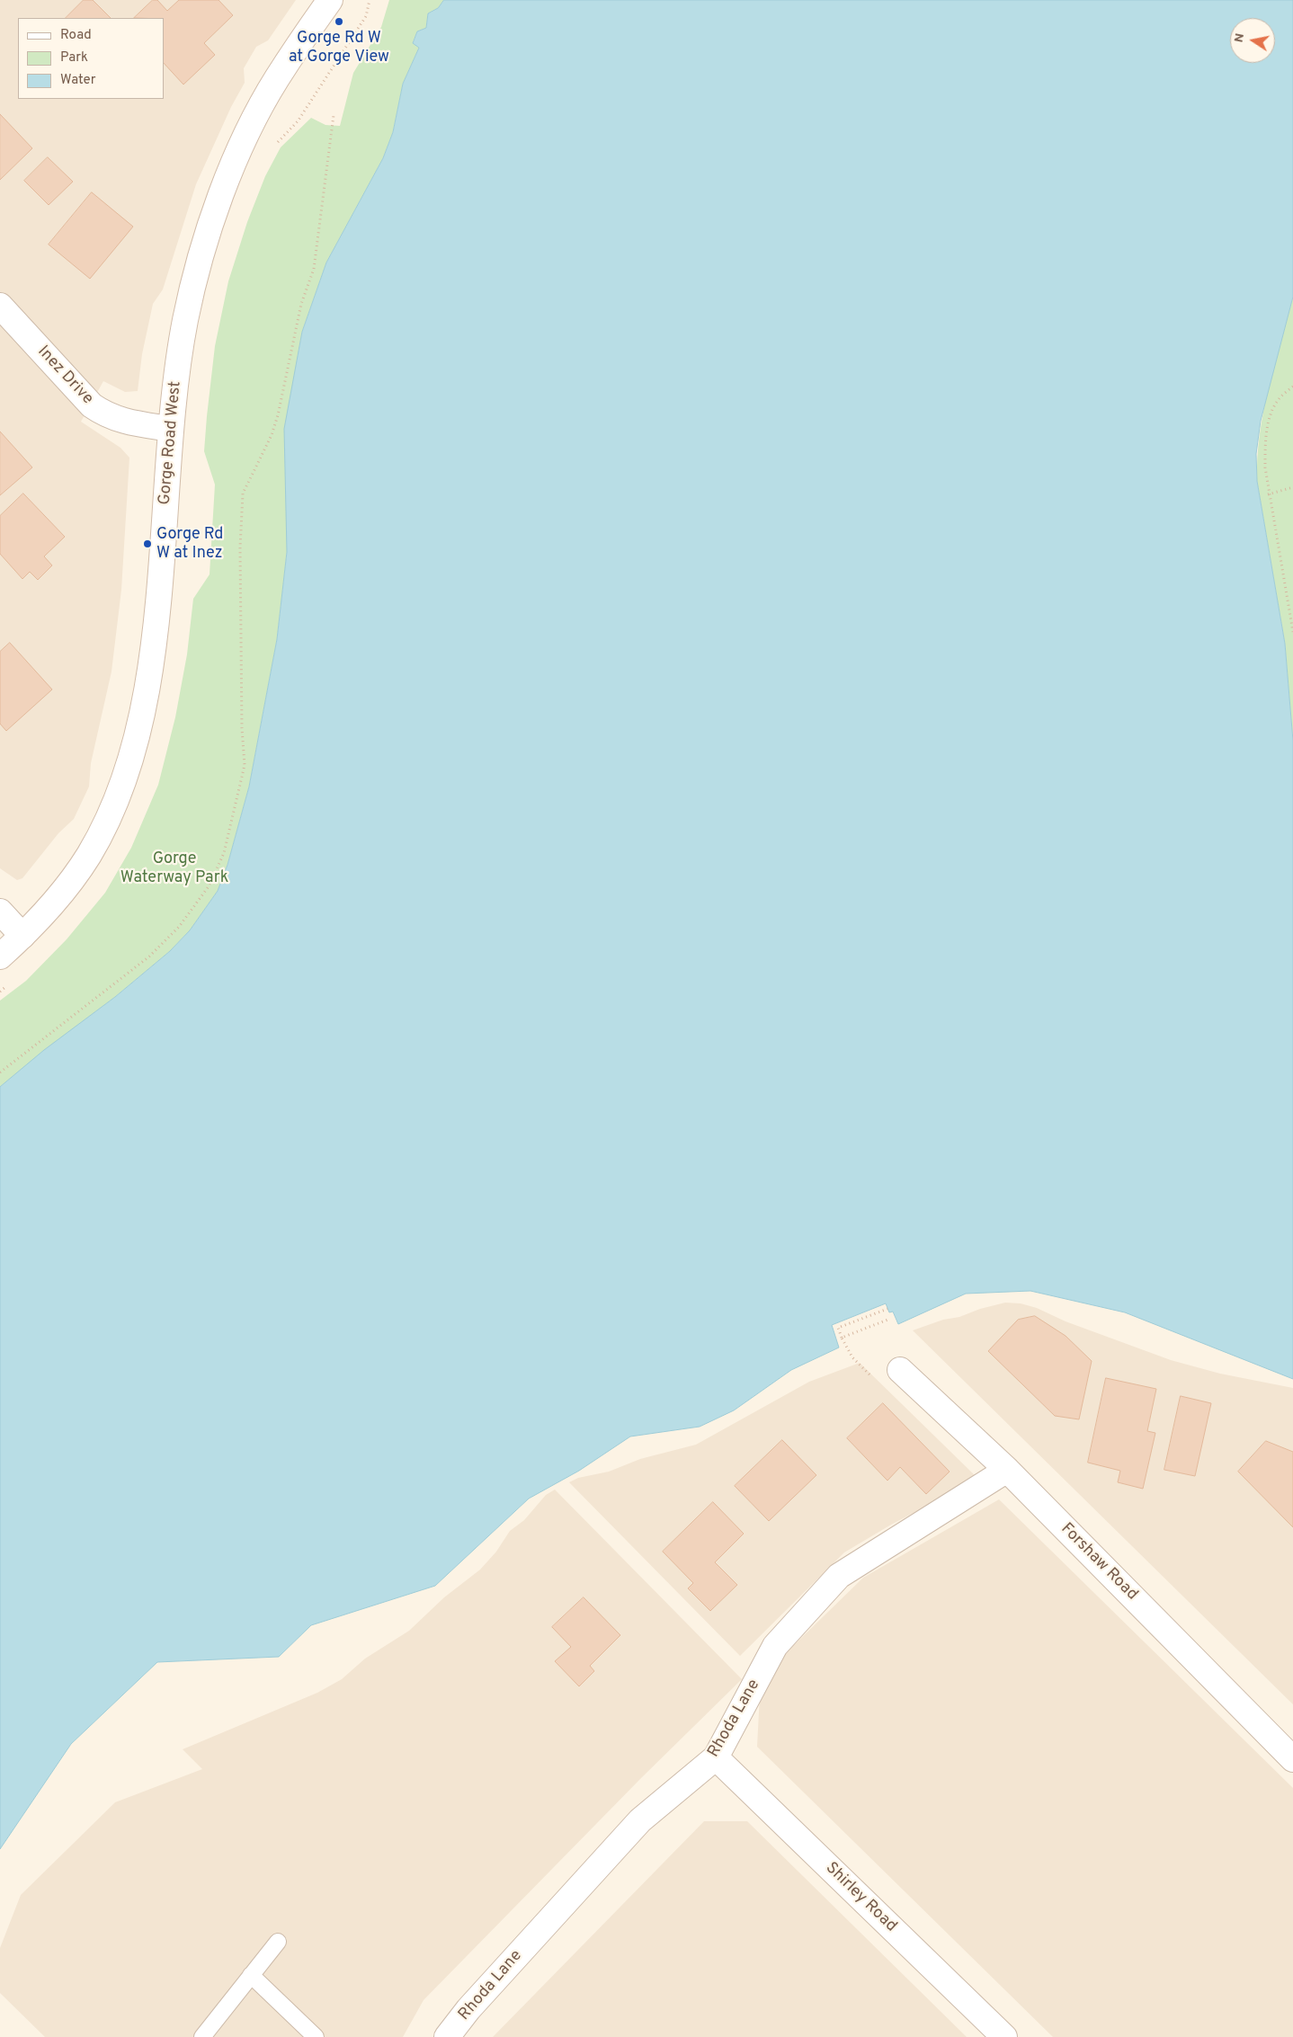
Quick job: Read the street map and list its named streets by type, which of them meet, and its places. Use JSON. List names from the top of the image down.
{
  "streets": {
    "street": [
      "Inez Drive",
      "Gorge Road West",
      "Forshaw Road",
      "Rhoda Lane",
      "Shirley Road"
    ]
  },
  "crossings": [
    ["Inez Drive", "Gorge Road West"],
    ["Forshaw Road", "Rhoda Lane"],
    ["Rhoda Lane", "Shirley Road"]
  ],
  "parks": ["Gorge Waterway Park"],
  "places": ["Gorge Rd W at Gorge View", "Gorge Rd W at Inez"],
  "legend": ["Road", "Park", "Water"],
  "north": "left"
}
